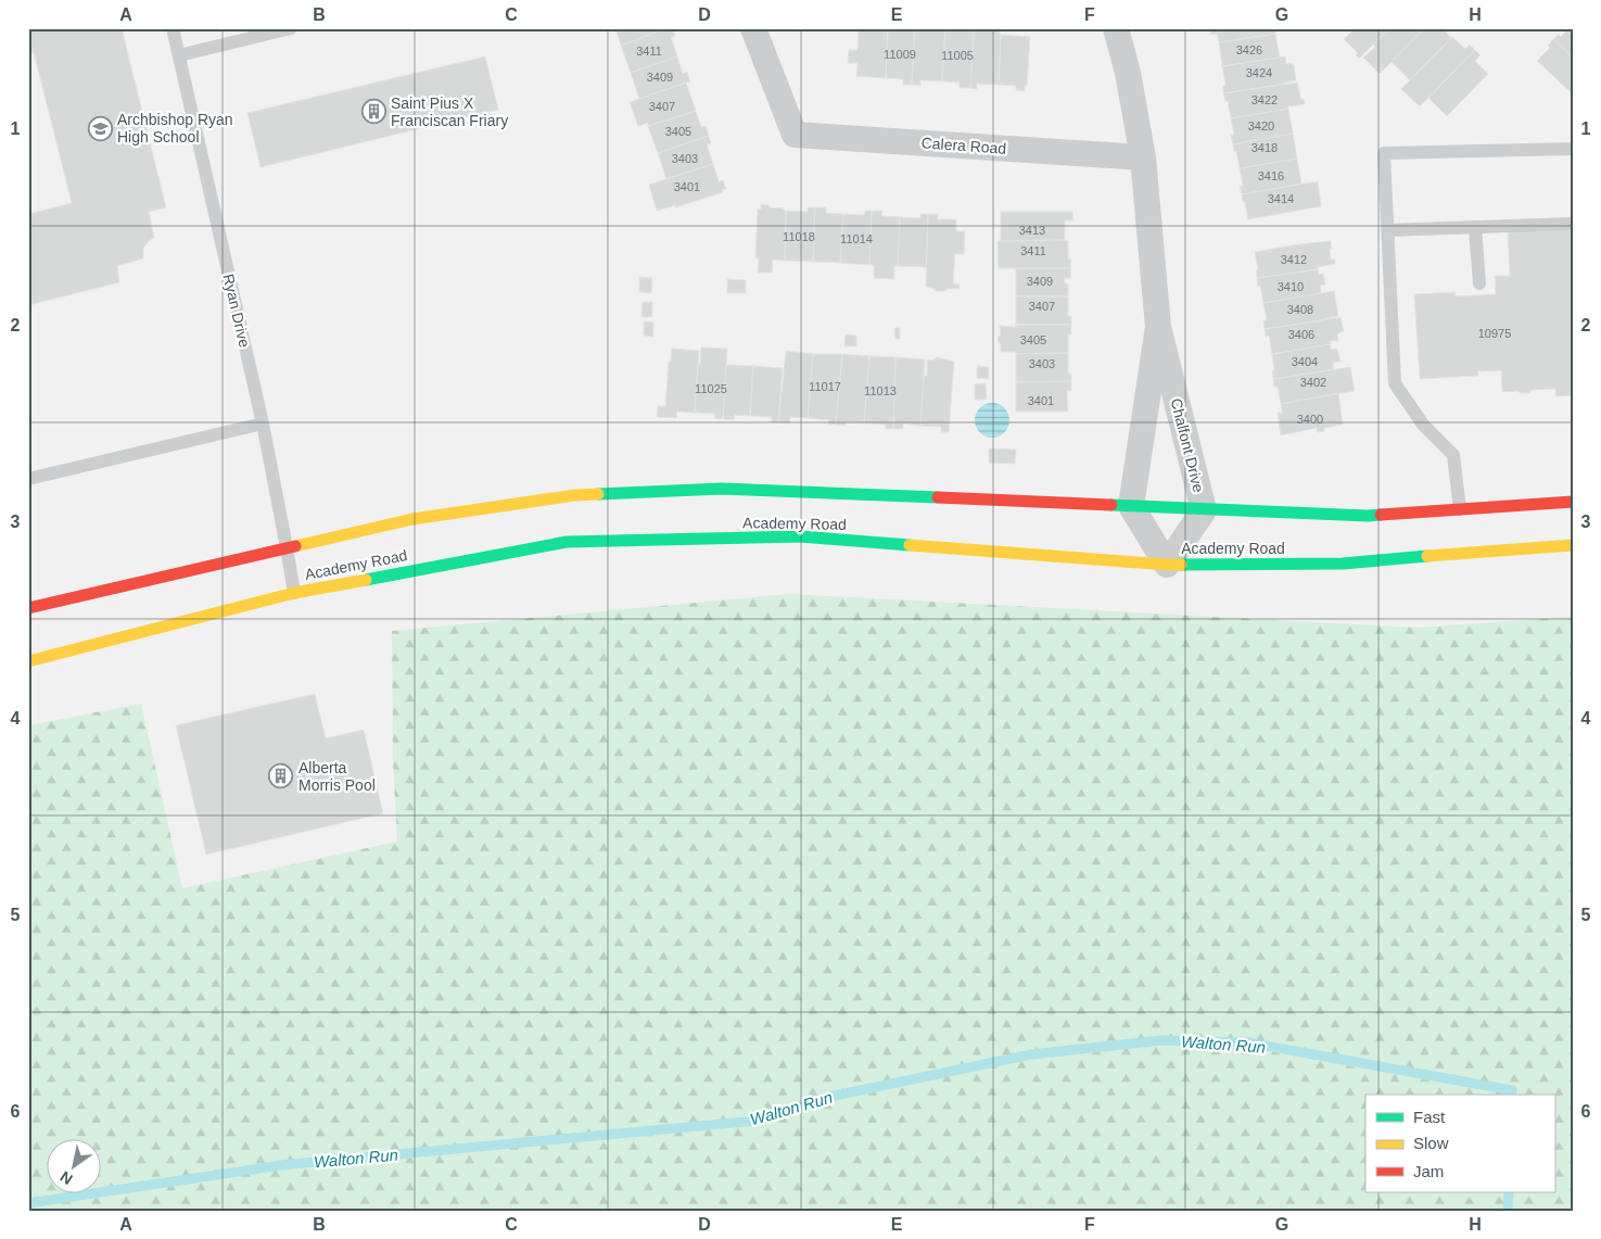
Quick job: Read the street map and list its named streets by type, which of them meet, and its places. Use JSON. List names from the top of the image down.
{
  "streets": {
    "main road": ["Academy Road"],
    "street": ["Calera Road", "Chalfont Drive"],
    "lane": ["Ryan Drive"]
  },
  "crossings": [
    ["Calera Road", "Chalfont Drive"],
    ["Ryan Drive", "Academy Road"],
    ["Chalfont Drive", "Academy Road"]
  ],
  "water": ["Walton Run"],
  "places": {
    "building": ["Saint Pius X Franciscan Friary", "Alberta Morris Pool"],
    "school or university": ["Archbishop Ryan High School"]
  },
  "house_numbers": [
    "3426",
    "3411",
    "11009",
    "11005",
    "3424",
    "3409",
    "3422",
    "3407",
    "3420",
    "3405",
    "3418",
    "3403",
    "3416",
    "3401",
    "3414",
    "3413",
    "11018",
    "11014",
    "3411",
    "3412",
    "3409",
    "3410",
    "3407",
    "3408",
    "10975",
    "3406",
    "3405",
    "3404",
    "3403",
    "3402",
    "11017",
    "11025",
    "11013",
    "3401",
    "3400"
  ],
  "legend": ["Fast", "Slow", "Jam"],
  "north": "bottom left",
  "grid": {
    "columns": [
      "A",
      "B",
      "C",
      "D",
      "E",
      "F",
      "G",
      "H"
    ],
    "rows": [
      "1",
      "2",
      "3",
      "4",
      "5",
      "6"
    ]
  }
}
